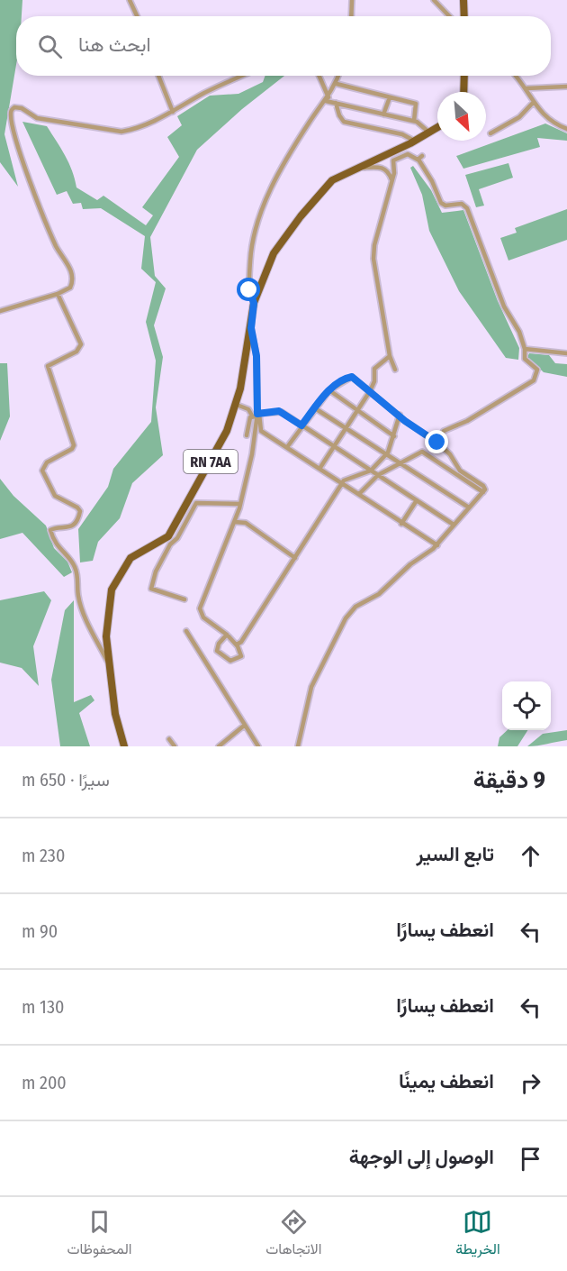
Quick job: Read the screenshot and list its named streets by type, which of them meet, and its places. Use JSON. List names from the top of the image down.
{
  "streets": {
    "main road": ["RN 7AA"]
  },
  "north": "bottom right",
  "page": {
    "search": "ابحث هنا",
    "heading": ["9 دقيقة", "سيرًا · 650 m"],
    "list": [
      ["تابع السير", "230 m"],
      ["انعطف يسارًا", "90 m"],
      ["انعطف يسارًا", "130 m"],
      ["انعطف يمينًا", "200 m"],
      "الوصول إلى الوجهة"
    ],
    "nav": ["الخريطة", "الاتجاهات", "المحفوظات"]
  }
}
